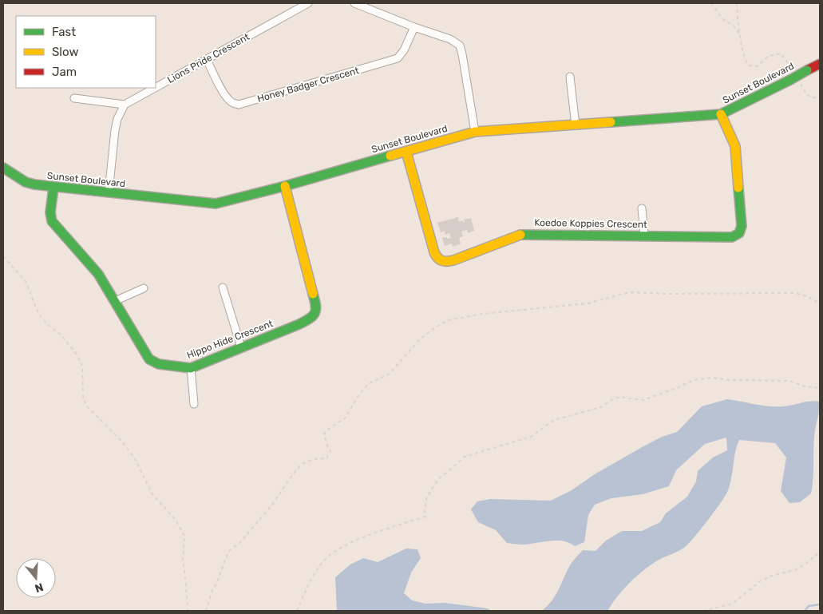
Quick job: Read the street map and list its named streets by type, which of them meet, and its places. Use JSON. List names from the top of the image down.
{
  "streets": {
    "street": [
      "Lions Pride Crescent",
      "Sunset Boulevard",
      "Honey Badger Crescent",
      "Koedoe Koppies Crescent",
      "Hippo Hide Crescent"
    ]
  },
  "crossings": [
    ["Lions Pride Crescent", "Honey Badger Crescent"],
    ["Sunset Boulevard", "Koedoe Koppies Crescent"],
    ["Sunset Boulevard", "Hippo Hide Crescent"]
  ],
  "legend": ["Fast", "Slow", "Jam"],
  "north": "bottom"
}
